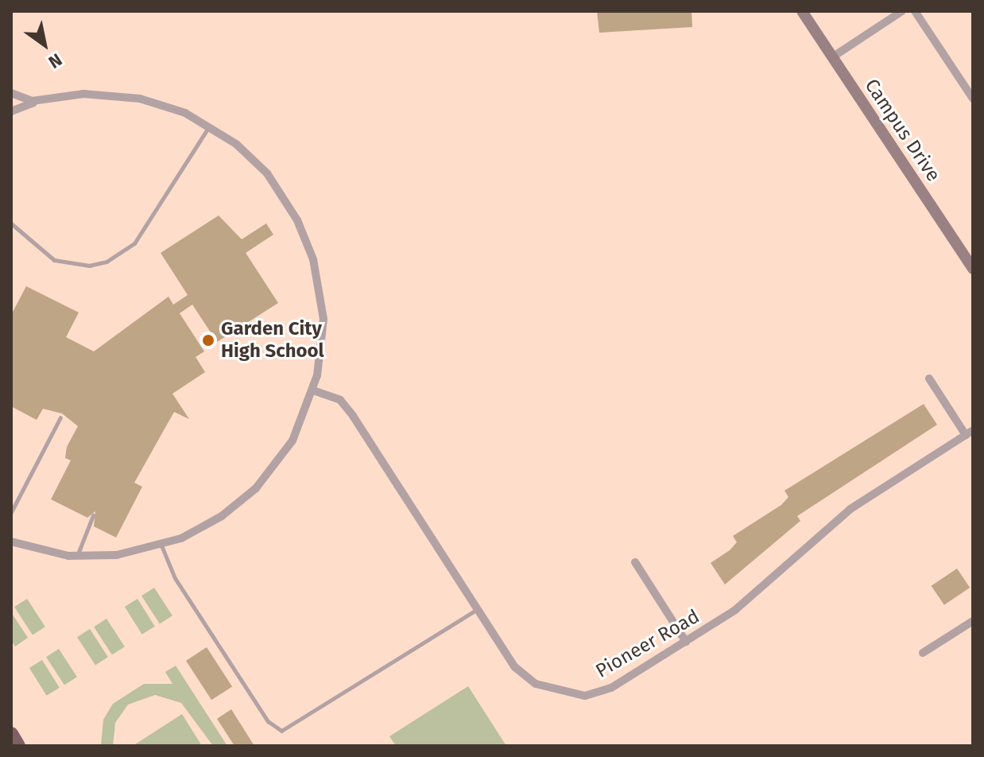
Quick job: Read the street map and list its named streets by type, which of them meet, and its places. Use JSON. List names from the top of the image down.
{
  "streets": {
    "main road": ["Campus Drive"],
    "street": ["Pioneer Road"]
  },
  "places": ["Garden City High School"],
  "north": "bottom right"
}
